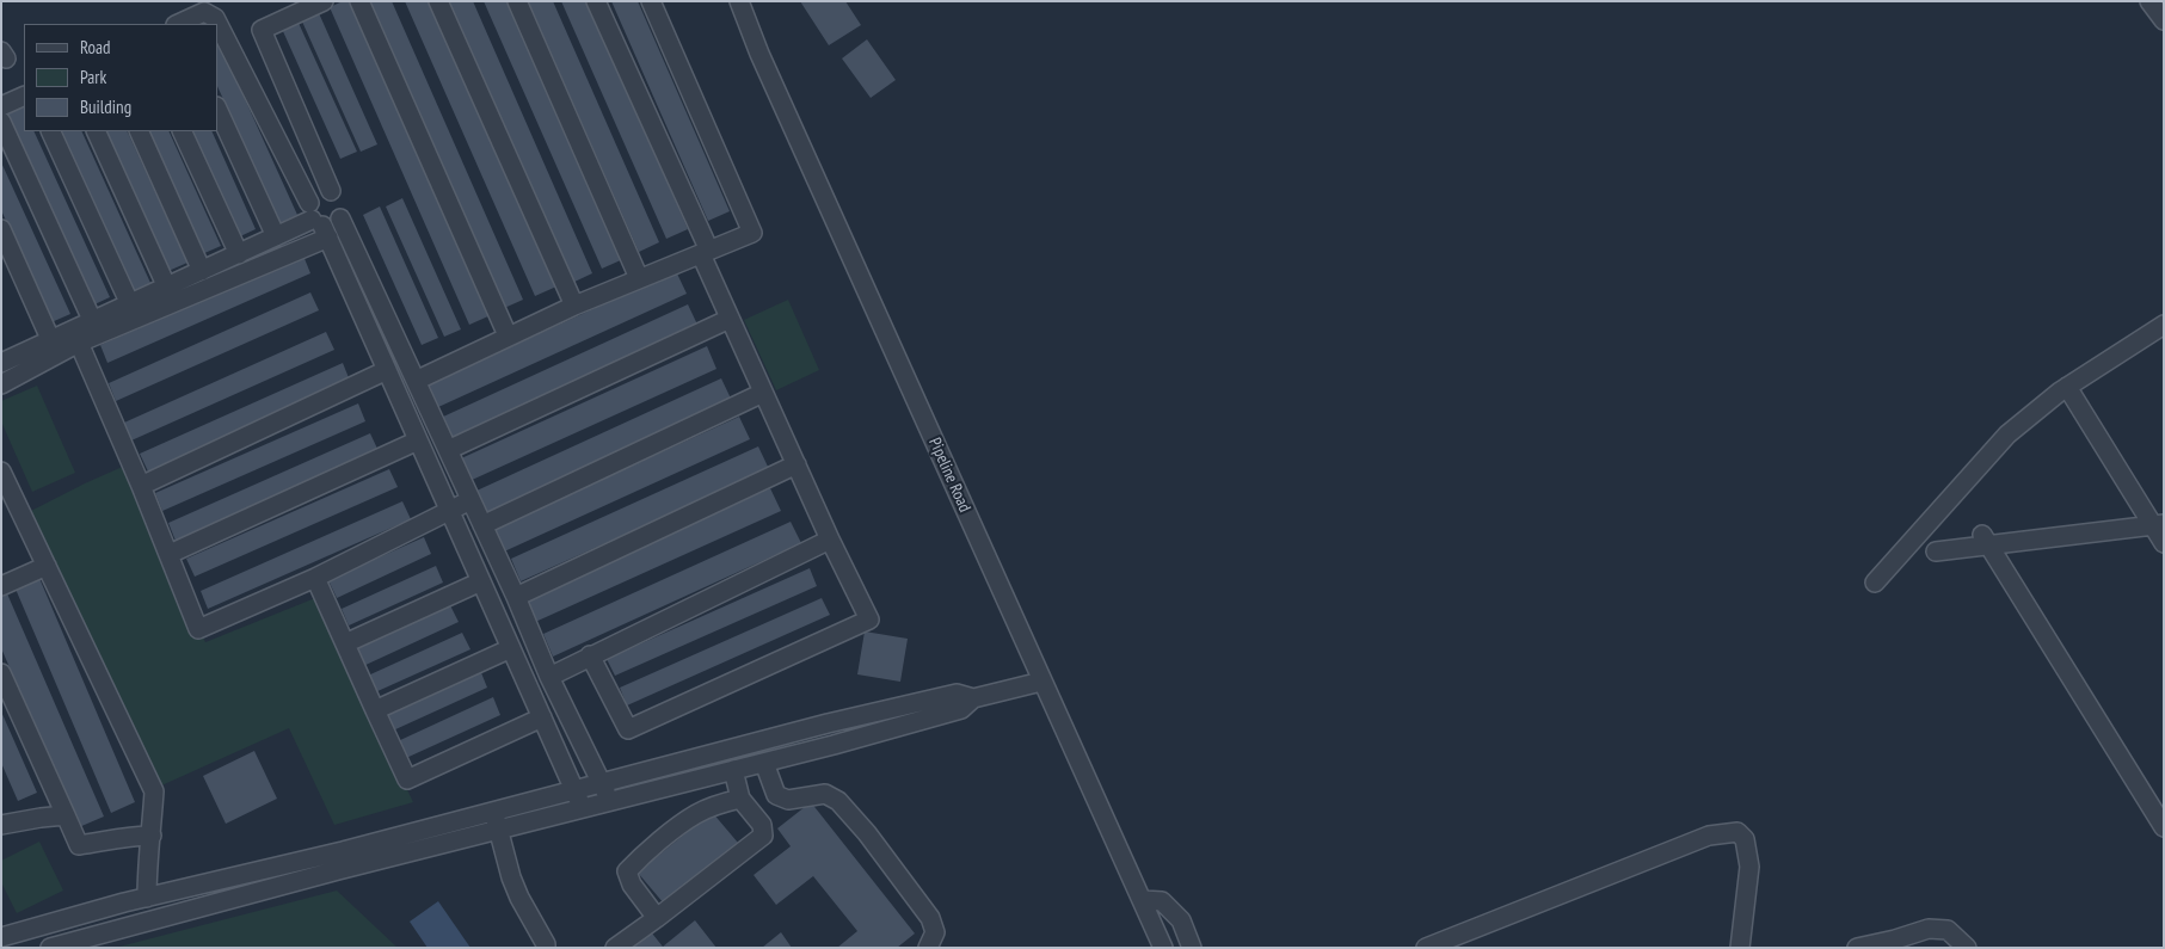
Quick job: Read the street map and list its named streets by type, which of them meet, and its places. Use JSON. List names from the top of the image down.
{
  "streets": {
    "street": ["Pipeline Road"]
  },
  "legend": ["Road", "Park", "Building"]
}
